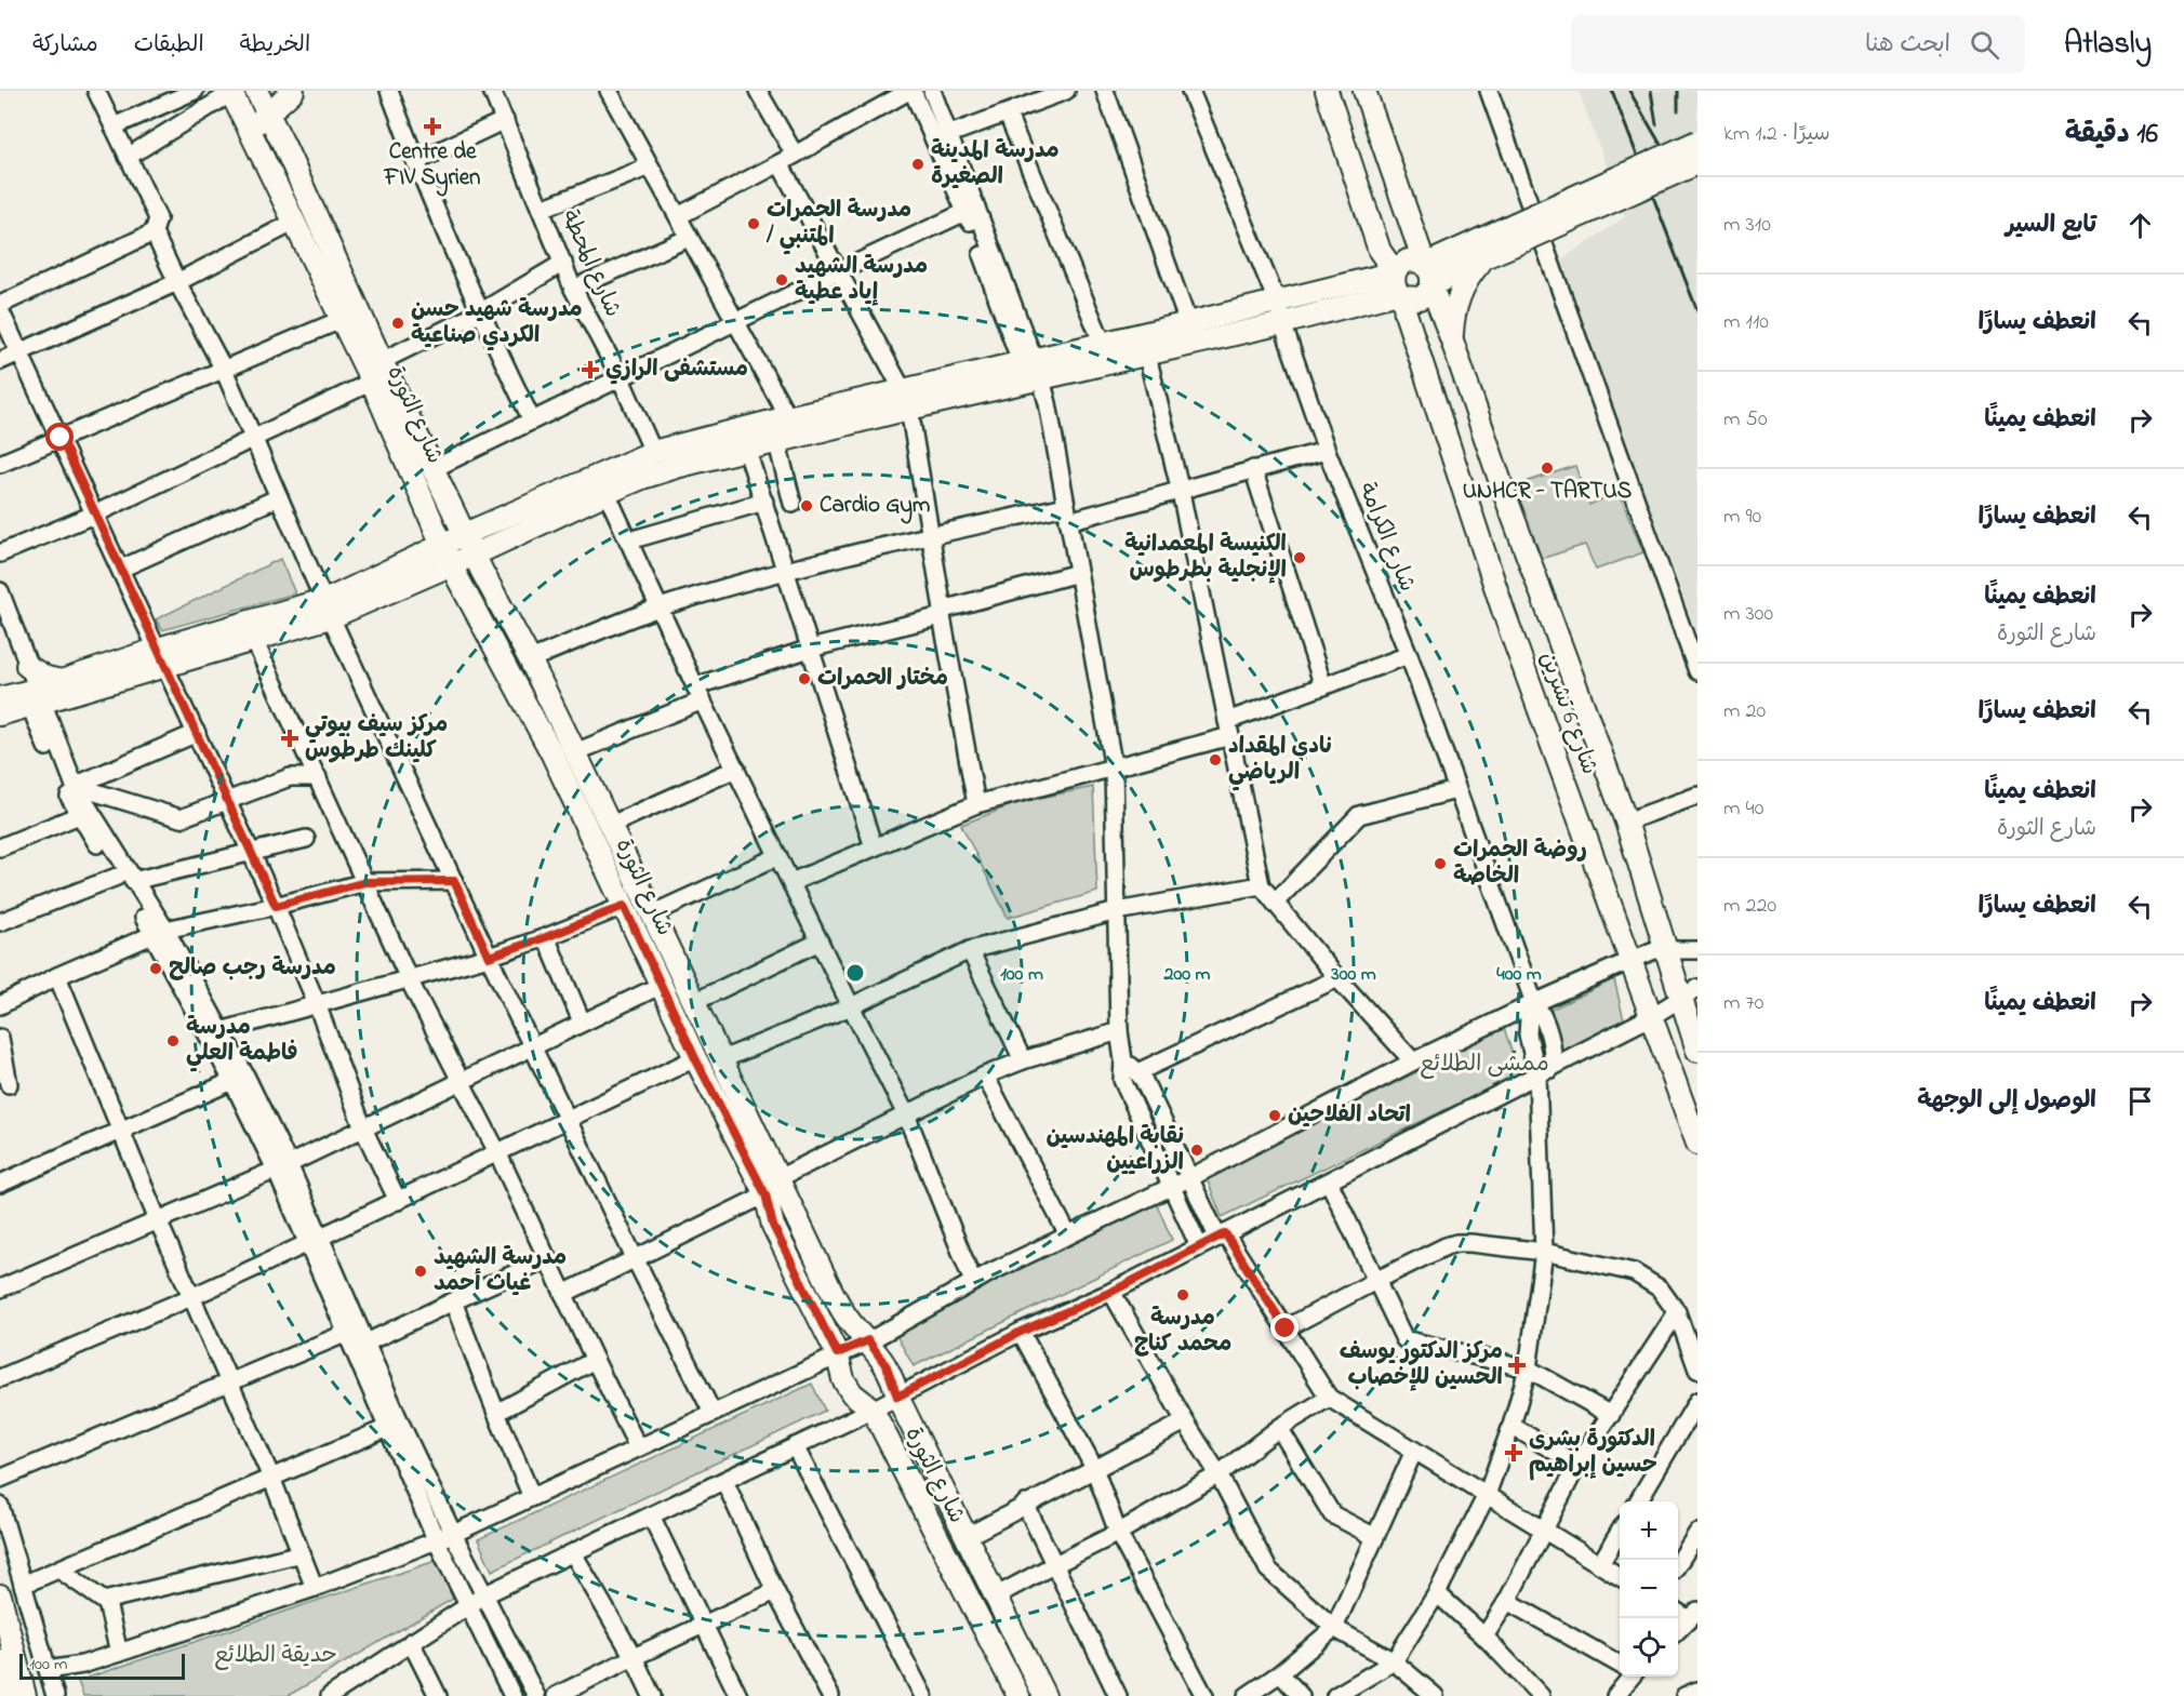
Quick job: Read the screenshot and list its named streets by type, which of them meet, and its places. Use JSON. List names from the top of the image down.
{
  "streets": {
    "main road": ["شارع الثورة", "شارع 6 تشرين"],
    "street": ["شارع المحطة", "شارع الكرامة"]
  },
  "parks": ["ممشى الطلائع", "حديقة الطلائع"],
  "places": {
    "health": [
      "Centre de FIV Syrien",
      "مستشفى الرازي",
      "مركز سيف بيوتي كلينك طرطوس",
      "مركز الدكتور يوسف الحسين للإخصاب",
      "الدكتورة بشرى حسين إبراهيم"
    ],
    "other": [
      "مدرسة المدينة الصغيرة",
      "مدرسة الحمرات / المتنبي",
      "مدرسة الشهيد إياد عطية",
      "مدرسة شهيد حسن الكردي صناعية",
      "UNHCR - TARTUS",
      "Cardio Gym",
      "الكنيسة المعمدانية الإنجلية بطرطوس",
      "مختار الحمرات",
      "نادي المقداد الرياضي",
      "روضة الحمرات الخاصة",
      "مدرسة رجب صالح",
      "مدرسة فاطمة العلي",
      "اتحاد الفلاحين",
      "نقابة المهندسين الزراعيين",
      "مدرسة الشهيد غياث أحمد",
      "مدرسة محمد كناج"
    ]
  },
  "scale_bar": "100 m",
  "page": {
    "header": "Atlasly",
    "search": "ابحث هنا",
    "nav": ["الخريطة", "الطبقات", "مشاركة"],
    "heading": ["16 دقيقة", "سيرًا · 1.2 km"],
    "list": [
      ["تابع السير", "310 m"],
      ["انعطف يسارًا", "110 m"],
      ["انعطف يمينًا", "50 m"],
      ["انعطف يسارًا", "90 m"],
      ["انعطف يمينًا", "شارع الثورة", "300 m"],
      ["انعطف يسارًا", "20 m"],
      ["انعطف يمينًا", "شارع الثورة", "40 m"],
      ["انعطف يسارًا", "220 m"],
      ["انعطف يمينًا", "70 m"],
      "الوصول إلى الوجهة"
    ],
    "map_buttons": ["+", "−"],
    "scale": "100 m"
  },
  "rings": [
    "100 m",
    "200 m",
    "300 m",
    "400 m"
  ]
}
